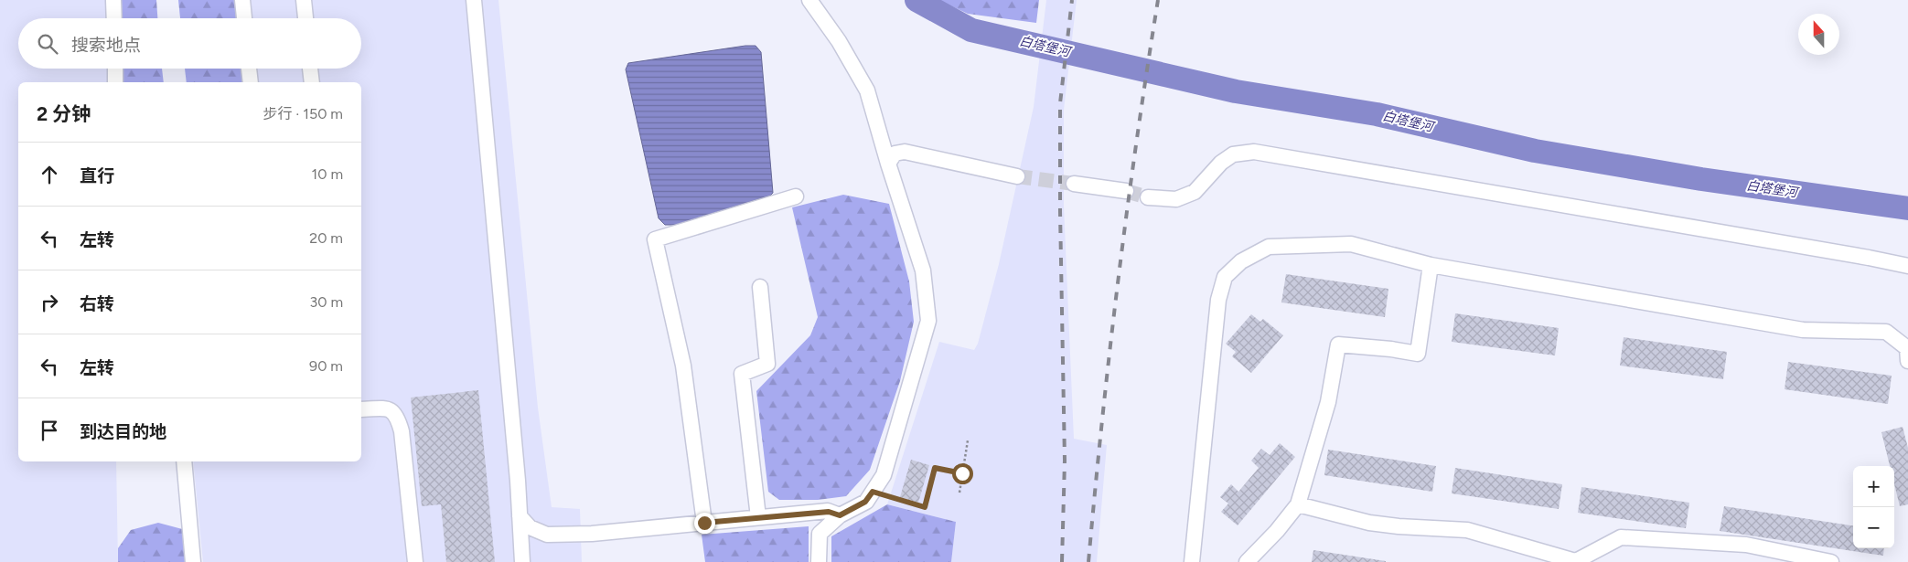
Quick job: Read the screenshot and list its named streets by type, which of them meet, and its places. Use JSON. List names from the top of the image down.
{
  "water": ["白塔堡河"],
  "north": "top",
  "page": {
    "search": "搜索地点",
    "heading": ["2 分钟", "步行 · 150 m"],
    "list": [
      ["直行", "10 m"],
      ["左转", "20 m"],
      ["右转", "30 m"],
      ["左转", "90 m"],
      "到达目的地"
    ],
    "map_buttons": ["+", "−"]
  }
}
